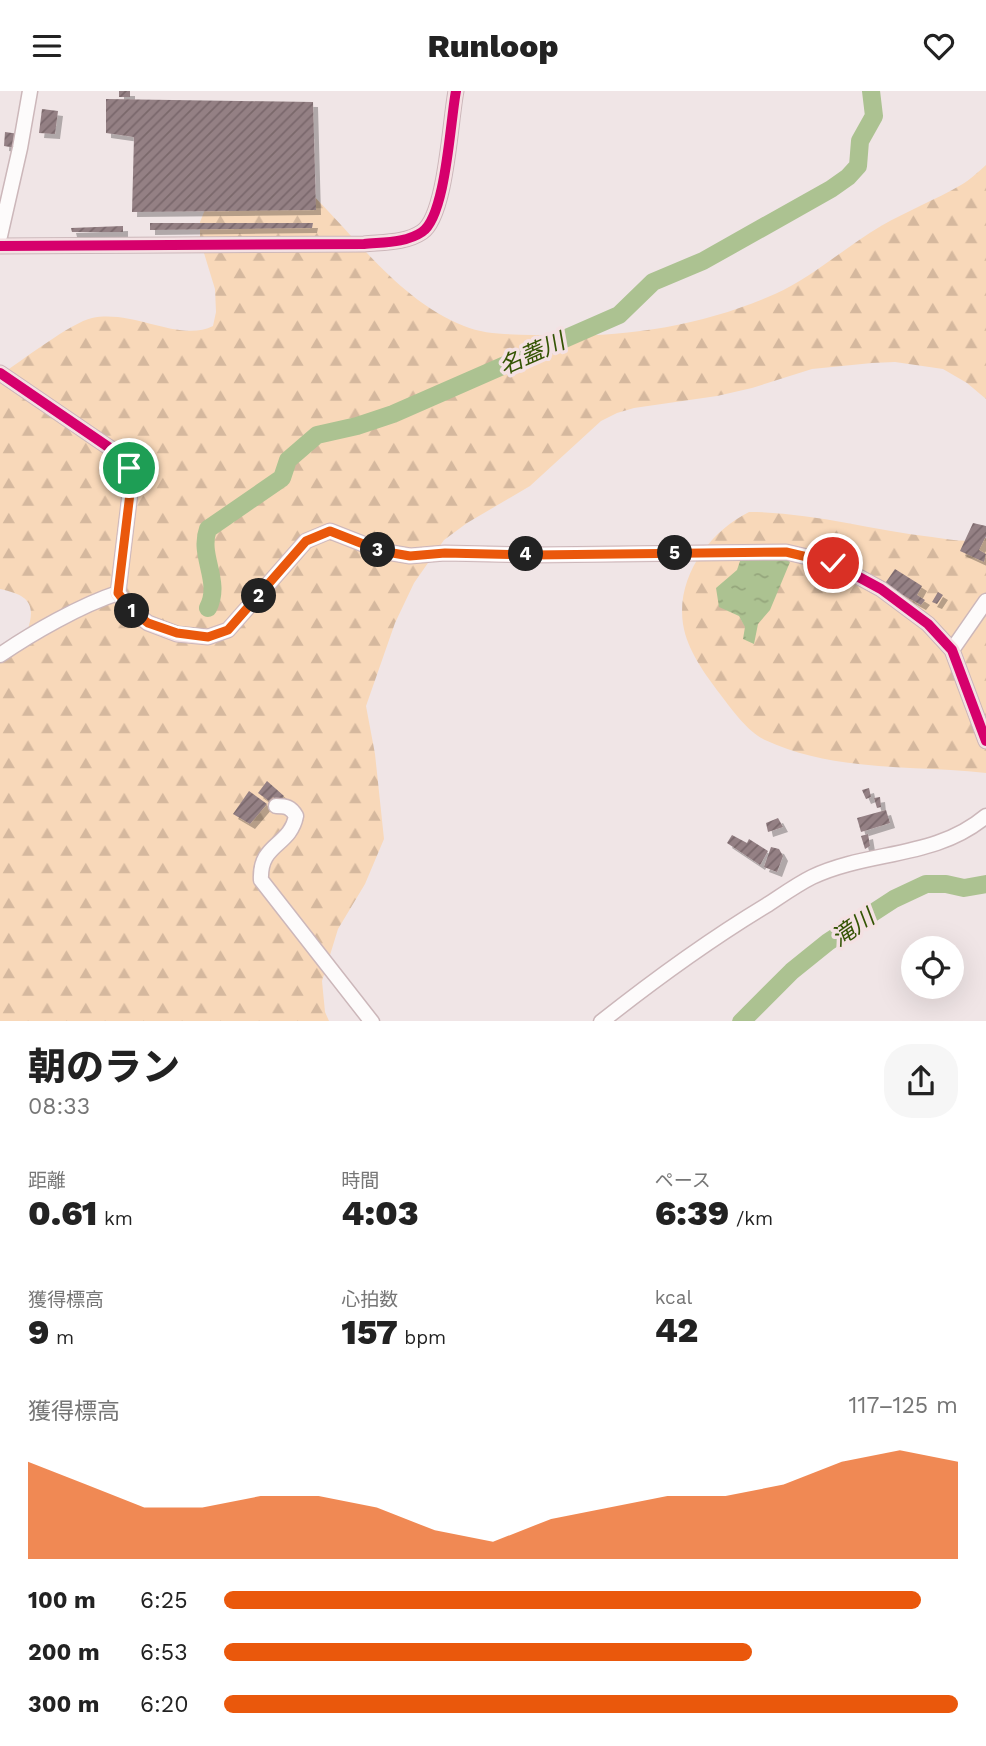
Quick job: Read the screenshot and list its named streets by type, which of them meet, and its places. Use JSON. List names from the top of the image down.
{
  "water": ["名蓋川", "滝川"],
  "page": {
    "header": "Runloop",
    "pins": [
      "3",
      "5",
      "4",
      "2",
      "1"
    ],
    "heading": ["朝のラン", "08:33"],
    "stats": [
      ["距離", "0.61 km"],
      ["時間", "4:03"],
      ["ペース", "6:39 /km"],
      ["獲得標高", "9 m"],
      ["心拍数", "157 bpm"],
      ["kcal", "42"]
    ],
    "chart": ["獲得標高", "117–125 m"],
    "list": [
      {
        "name": "100 m",
        "note": "6:25"
      },
      {
        "name": "200 m",
        "note": "6:53"
      },
      {
        "name": "300 m",
        "note": "6:20"
      }
    ]
  }
}
